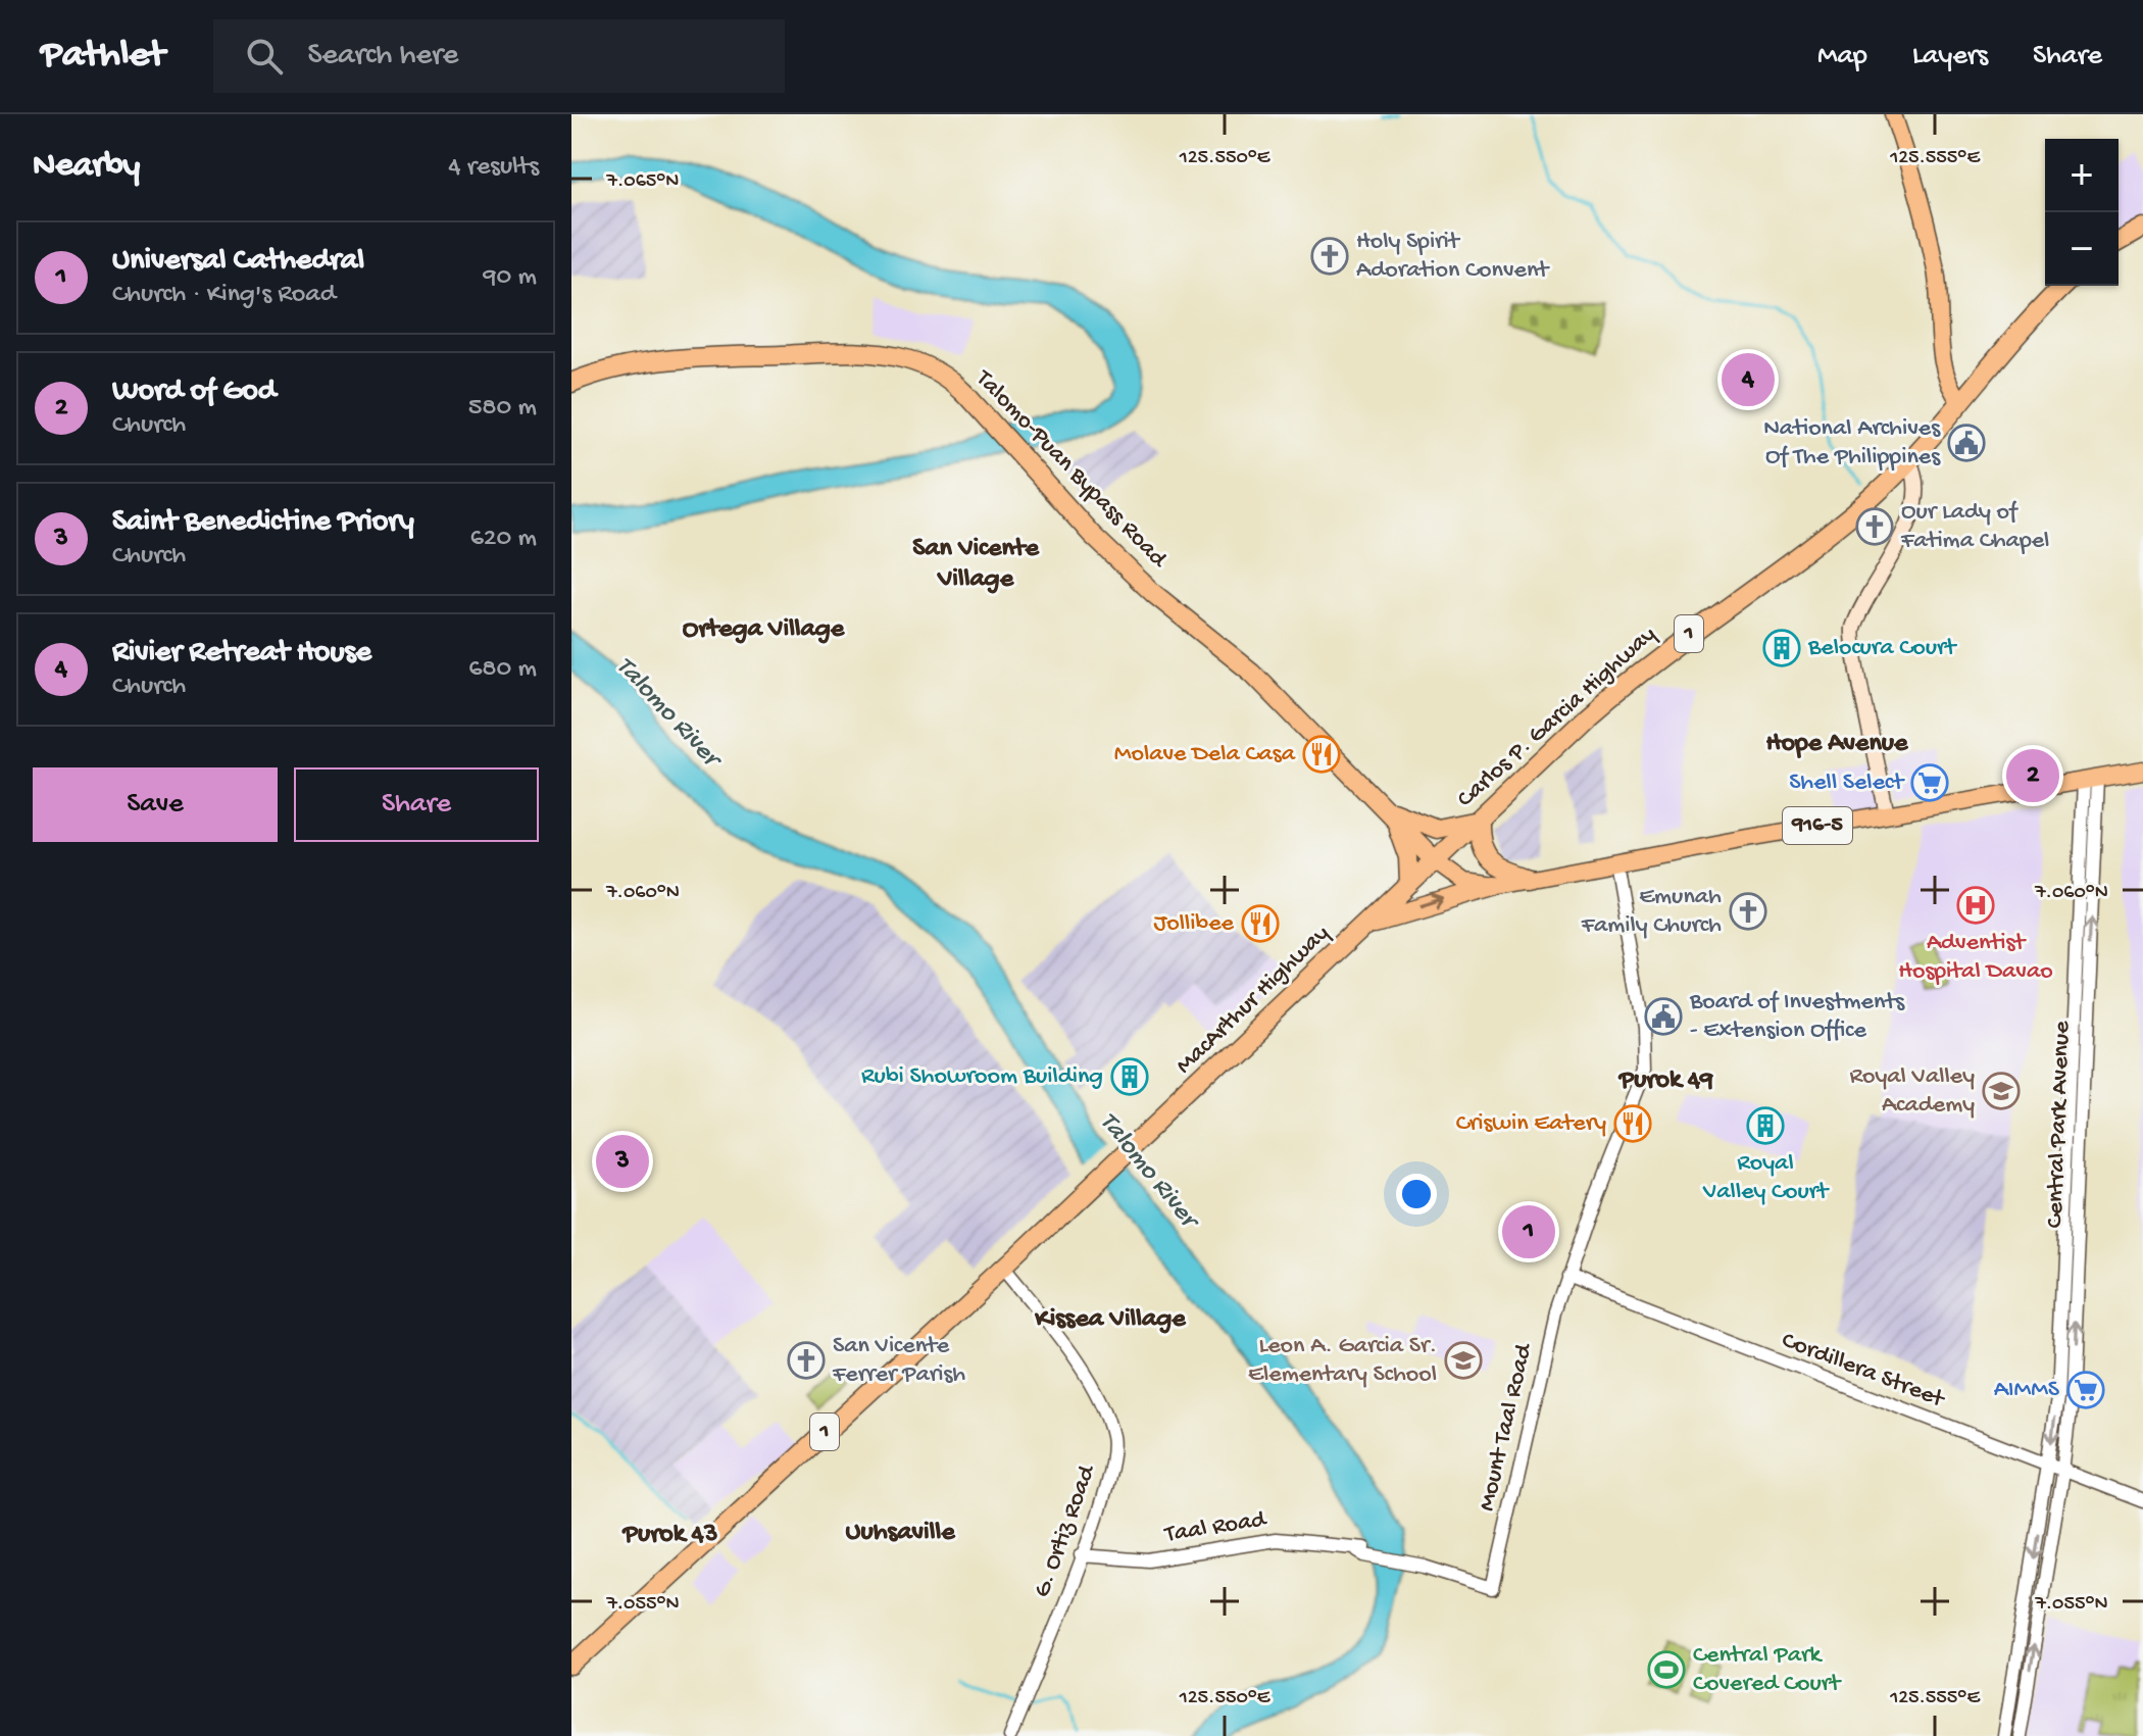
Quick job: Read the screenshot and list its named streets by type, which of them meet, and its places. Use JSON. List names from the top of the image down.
{
  "streets": {
    "highway": [
      "Talomo-Puan Bypass Road",
      "1",
      "Carlos P. Garcia Highway",
      "MacArthur Highway"
    ],
    "main road": ["916-5"],
    "street": [
      "Central Park Avenue",
      "Cordillera Street",
      "Mount Taal Road",
      "Taal Road",
      "G. Ortiz Road"
    ]
  },
  "crossings": [
    ["Talomo-Puan Bypass Road", "Carlos P. Garcia Highway"],
    ["Talomo-Puan Bypass Road", "916-5"],
    ["Talomo-Puan Bypass Road", "MacArthur Highway"],
    ["Carlos P. Garcia Highway", "916-5"],
    ["Carlos P. Garcia Highway", "MacArthur Highway"],
    ["916-5", "MacArthur Highway"],
    ["916-5", "Central Park Avenue"],
    ["916-5", "Mount Taal Road"],
    ["MacArthur Highway", "G. Ortiz Road"],
    ["Central Park Avenue", "Cordillera Street"],
    ["Cordillera Street", "Mount Taal Road"],
    ["Mount Taal Road", "Taal Road"],
    ["Taal Road", "G. Ortiz Road"]
  ],
  "districts": [
    "San Vicente Village",
    "Ortega Village",
    "Hope Avenue",
    "Purok 49",
    "Kissea Village",
    "Uuhsaville",
    "Purok 43"
  ],
  "water": ["Talomo River"],
  "places": {
    "church": [
      "Holy Spirit Adoration Convent",
      "Our Lady of Fatima Chapel",
      "Emunah Family Church",
      "San Vicente Ferrer Parish"
    ],
    "public building": ["National Archives Of The Philippines", "Board of Investments - Extension Office"],
    "building": ["Belocura Court", "Rubi Showroom Building", "Royal Valley Court"],
    "restaurant": ["Molave Dela Casa", "Jollibee", "Criswin Eatery"],
    "supermarket": ["Shell Select", "AIMMS"],
    "hospital": ["Adventist Hospital Davao"],
    "school or university": ["Royal Valley Academy", "Leon A. Garcia Sr. Elementary School"],
    "sports": ["Central Park Covered Court"]
  },
  "page": {
    "header": "Pathlet",
    "search": "Search here",
    "nav": ["Map", "Layers", "Share"],
    "heading": ["Nearby", "4 results"],
    "map_buttons": ["+", "−"],
    "list": [
      {
        "mark": "1",
        "name": "Universal Cathedral",
        "note": "Church · King's Road",
        "value": "90 m"
      },
      {
        "mark": "2",
        "name": "Word of God",
        "note": "Church",
        "value": "580 m"
      },
      {
        "mark": "3",
        "name": "Saint Benedictine Priory",
        "note": "Church",
        "value": "620 m"
      },
      {
        "mark": "4",
        "name": "Rivier Retreat House",
        "note": "Church",
        "value": "680 m"
      }
    ],
    "pins": [
      "4",
      "2",
      "3",
      "1"
    ],
    "buttons": ["Save", "Share"]
  },
  "coordinates": [
    "125.550°E",
    "125.555°E",
    "7.065°N",
    "7.060°N",
    "7.055°N"
  ]
}
